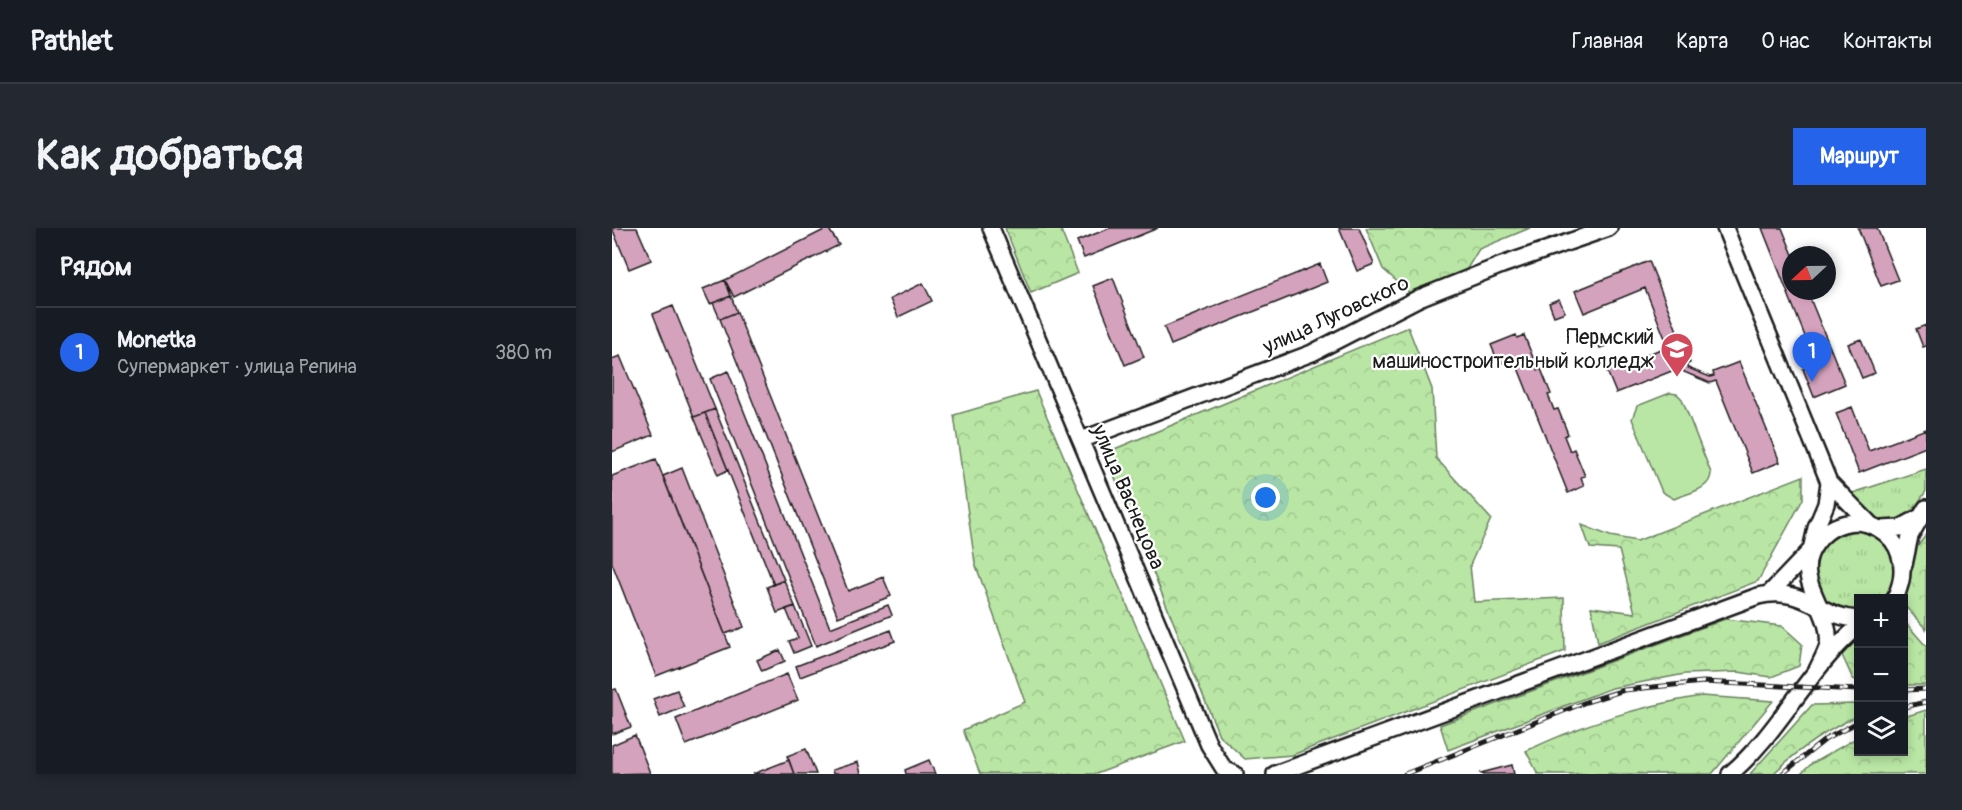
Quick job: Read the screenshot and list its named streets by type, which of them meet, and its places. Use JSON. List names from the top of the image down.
{
  "streets": {
    "street": ["улица Луговского", "улица Васнецова"]
  },
  "crossings": [
    ["улица Луговского", "улица Васнецова"]
  ],
  "places": {
    "school or university": ["Пермский машиностроительный колледж"]
  },
  "north": "left",
  "page": {
    "header": "Pathlet",
    "nav": [
      "Главная",
      "Карта",
      "О нас",
      "Контакты"
    ],
    "buttons": "Маршрут",
    "title": "Как добраться",
    "heading": "Рядом",
    "list": [
      {
        "mark": "1",
        "name": "Monetka",
        "note": "Супермаркет · улица Репина",
        "value": "380 m"
      }
    ],
    "pins": "1",
    "map_buttons": ["+", "−"]
  }
}
